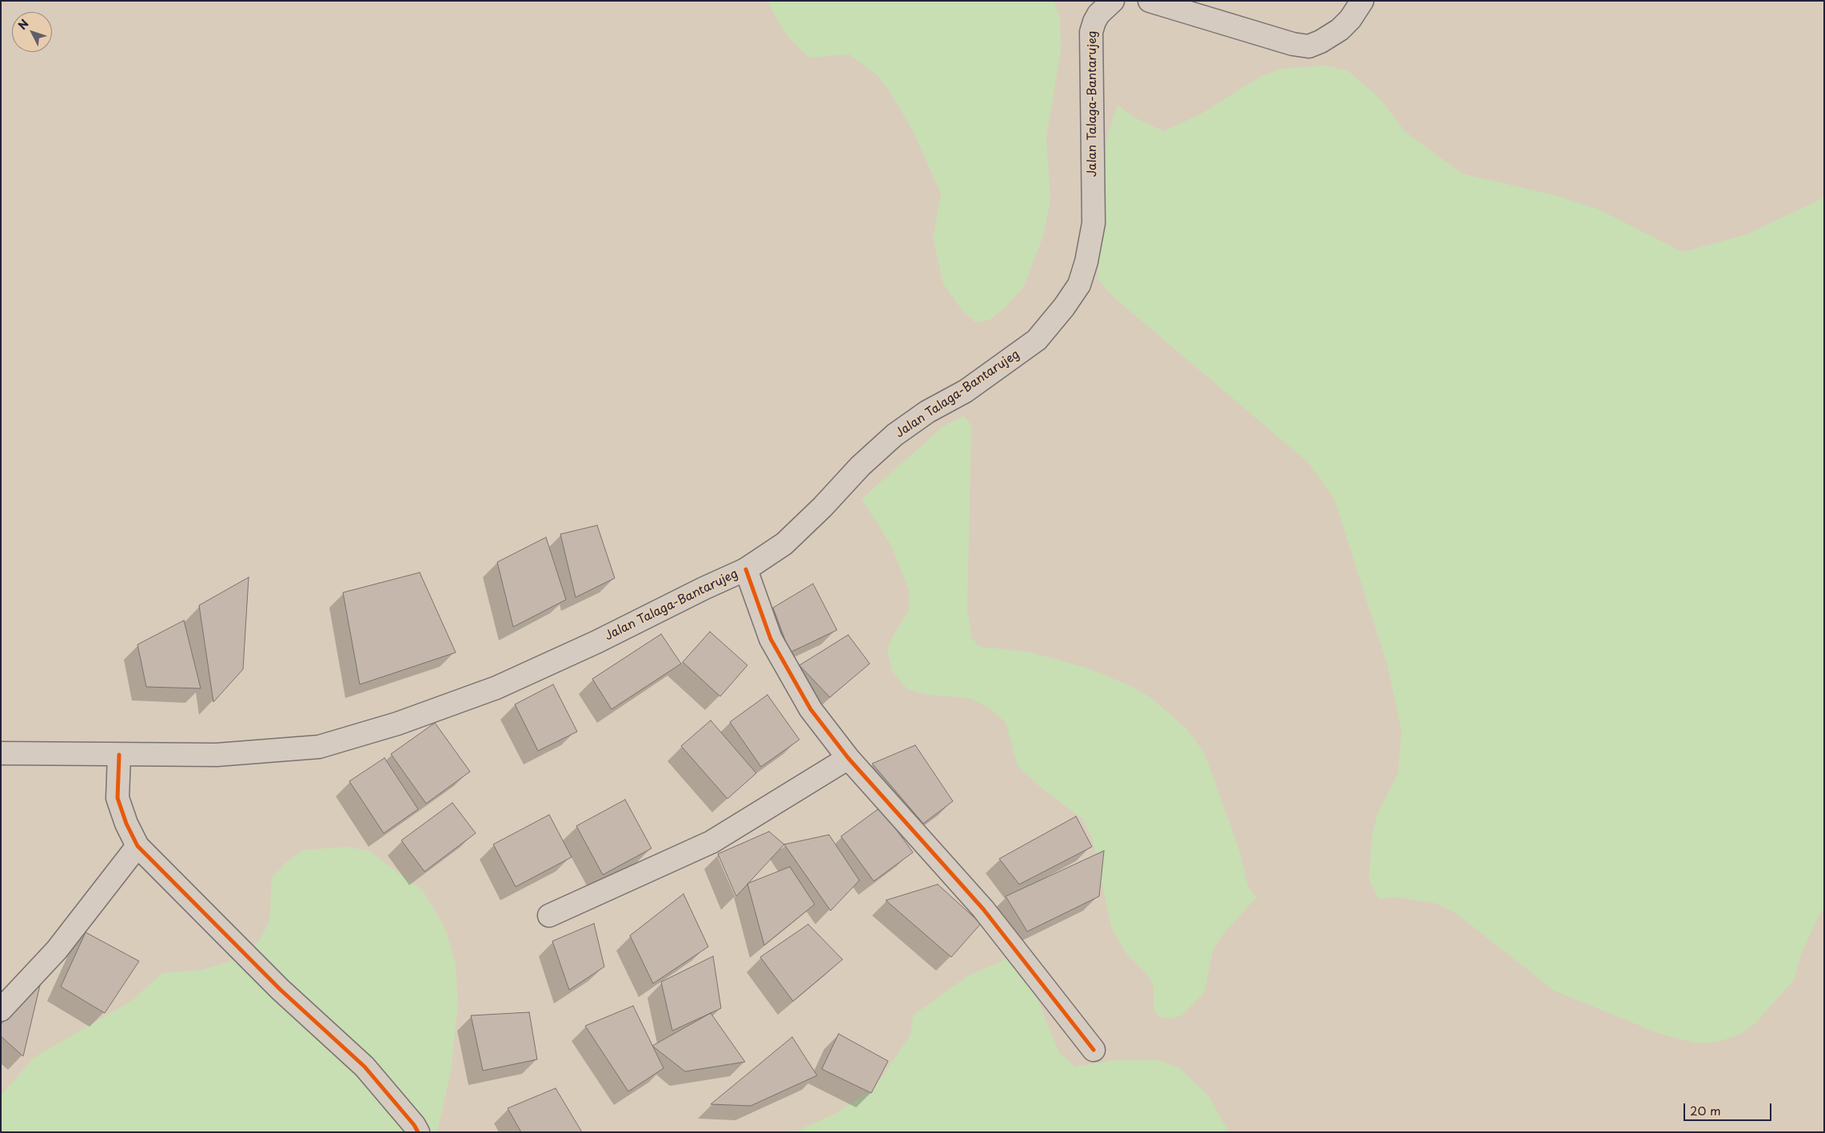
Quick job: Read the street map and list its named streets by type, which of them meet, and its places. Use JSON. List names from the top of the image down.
{
  "streets": {
    "main road": ["Jalan Talaga-Bantarujeg"]
  },
  "scale_bar": "20 m",
  "north": "top left"
}
